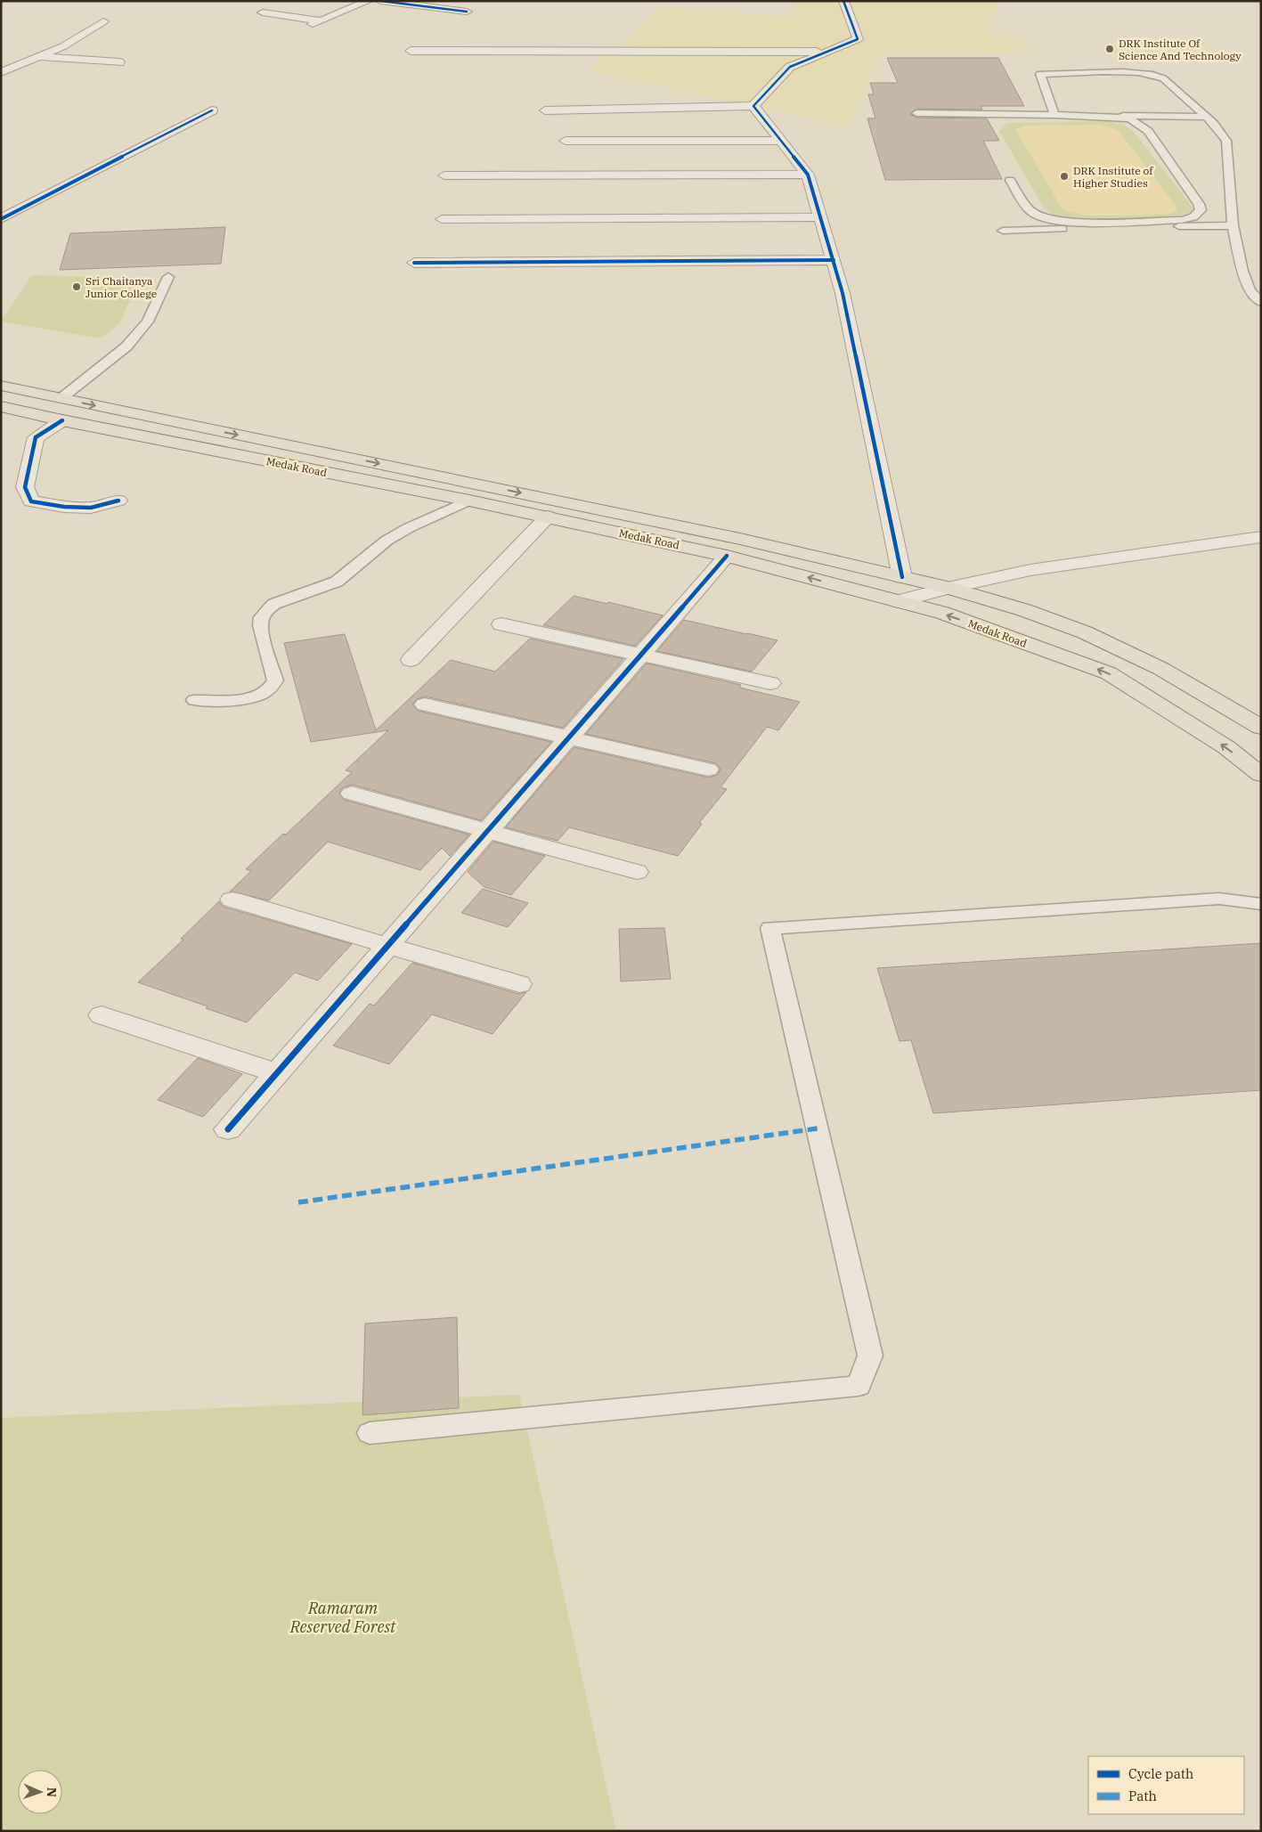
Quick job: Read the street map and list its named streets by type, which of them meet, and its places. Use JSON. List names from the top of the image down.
{
  "streets": {
    "main road": ["Medak Road"]
  },
  "parks": ["Ramaram Reserved Forest"],
  "places": ["DRK Institute Of Science And Technology", "DRK Institute of Higher Studies", "Sri Chaitanya Junior College"],
  "legend": ["Cycle path", "Path"],
  "north": "right"
}
